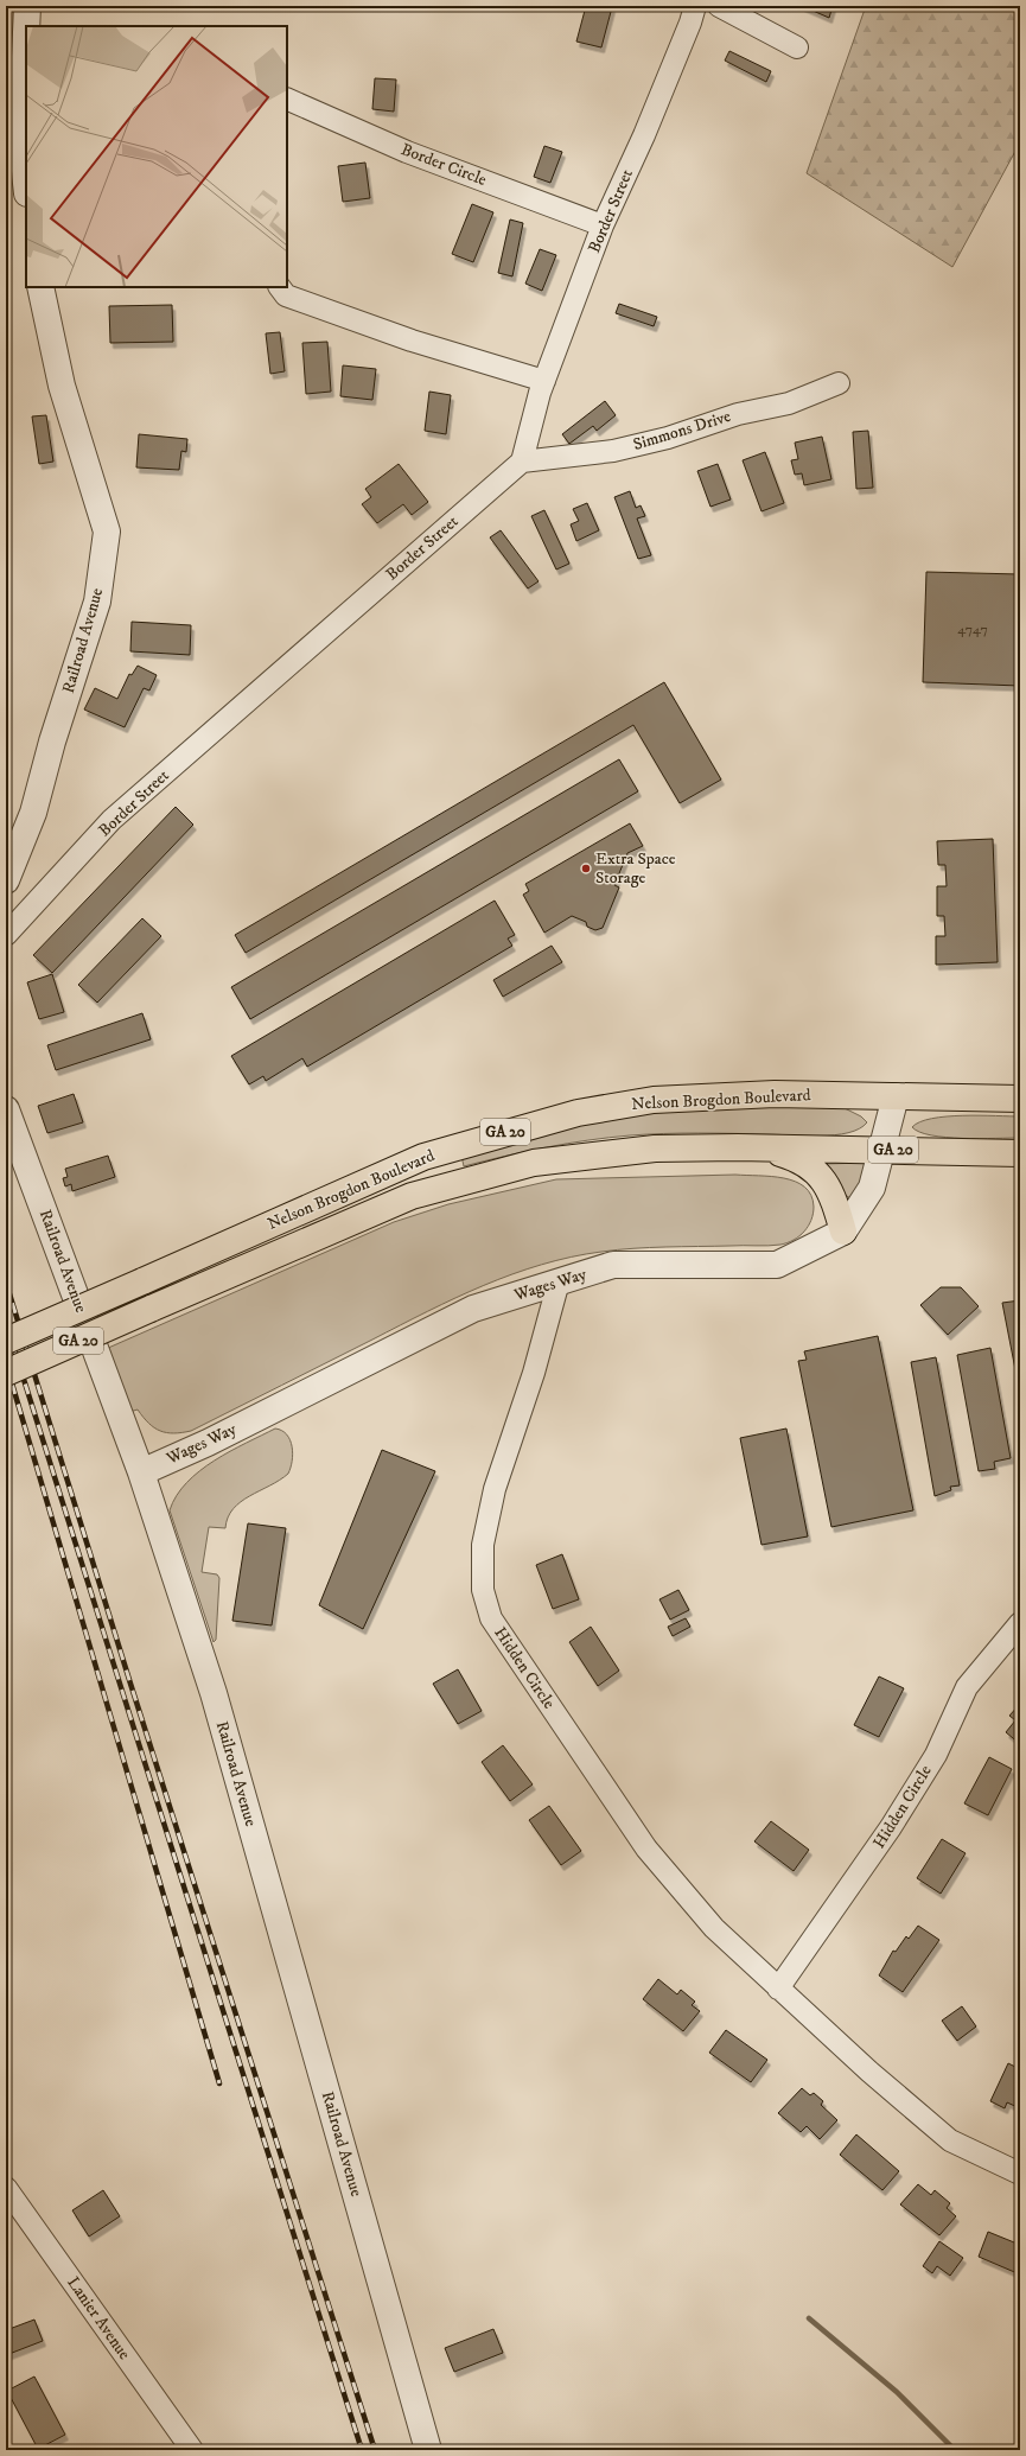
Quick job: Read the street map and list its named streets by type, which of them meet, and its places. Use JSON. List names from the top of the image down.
{
  "streets": {
    "highway": ["Nelson Brogdon Boulevard", "GA 20"],
    "street": [
      "Border Circle",
      "Border Street",
      "Simmons Drive",
      "Railroad Avenue",
      "Wages Way",
      "Hidden Circle",
      "Lanier Avenue"
    ]
  },
  "crossings": [
    ["Border Circle", "Border Street"],
    ["Border Street", "Simmons Drive"],
    ["Railroad Avenue", "Wages Way"],
    ["Wages Way", "Hidden Circle"]
  ],
  "places": ["Extra Space Storage"],
  "house_numbers": ["4747"]
}
